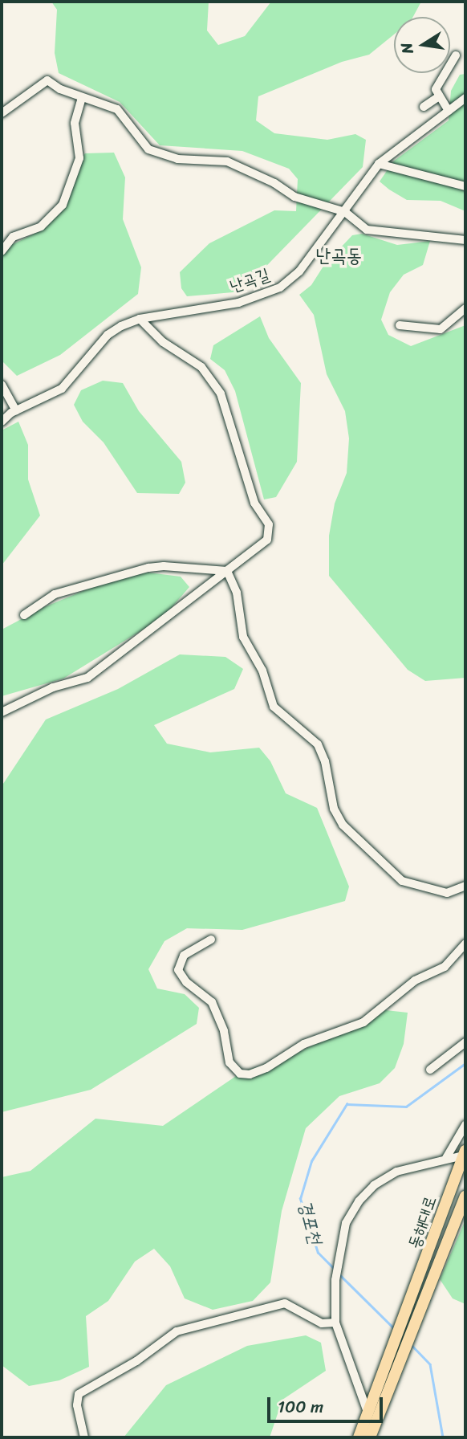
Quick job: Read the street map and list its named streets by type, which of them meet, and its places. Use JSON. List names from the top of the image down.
{
  "streets": {
    "highway": ["동해대로"],
    "street": ["난곡길"]
  },
  "districts": ["난곡동"],
  "water": ["경포천"],
  "scale_bar": "100 m",
  "north": "left"
}
